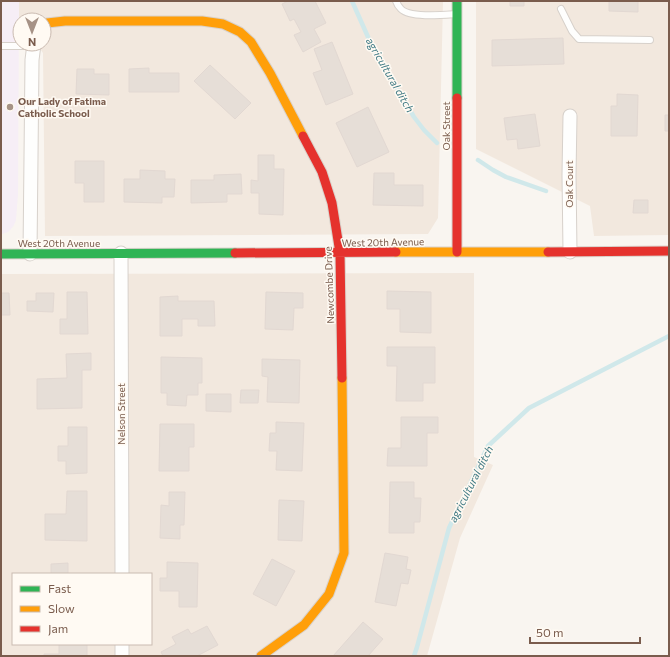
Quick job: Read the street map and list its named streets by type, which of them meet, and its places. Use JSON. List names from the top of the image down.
{
  "streets": {
    "street": [
      "Oak Street",
      "Oak Court",
      "West 20th Avenue",
      "Newcombe Drive",
      "Nelson Street"
    ]
  },
  "crossings": [
    ["Oak Street", "West 20th Avenue"],
    ["Oak Court", "West 20th Avenue"],
    ["West 20th Avenue", "Newcombe Drive"],
    ["West 20th Avenue", "Nelson Street"]
  ],
  "water": ["agricultural ditch"],
  "places": ["Our Lady of Fatima Catholic School"],
  "legend": ["Fast", "Slow", "Jam"],
  "scale_bar": "50 m",
  "north": "bottom"
}
